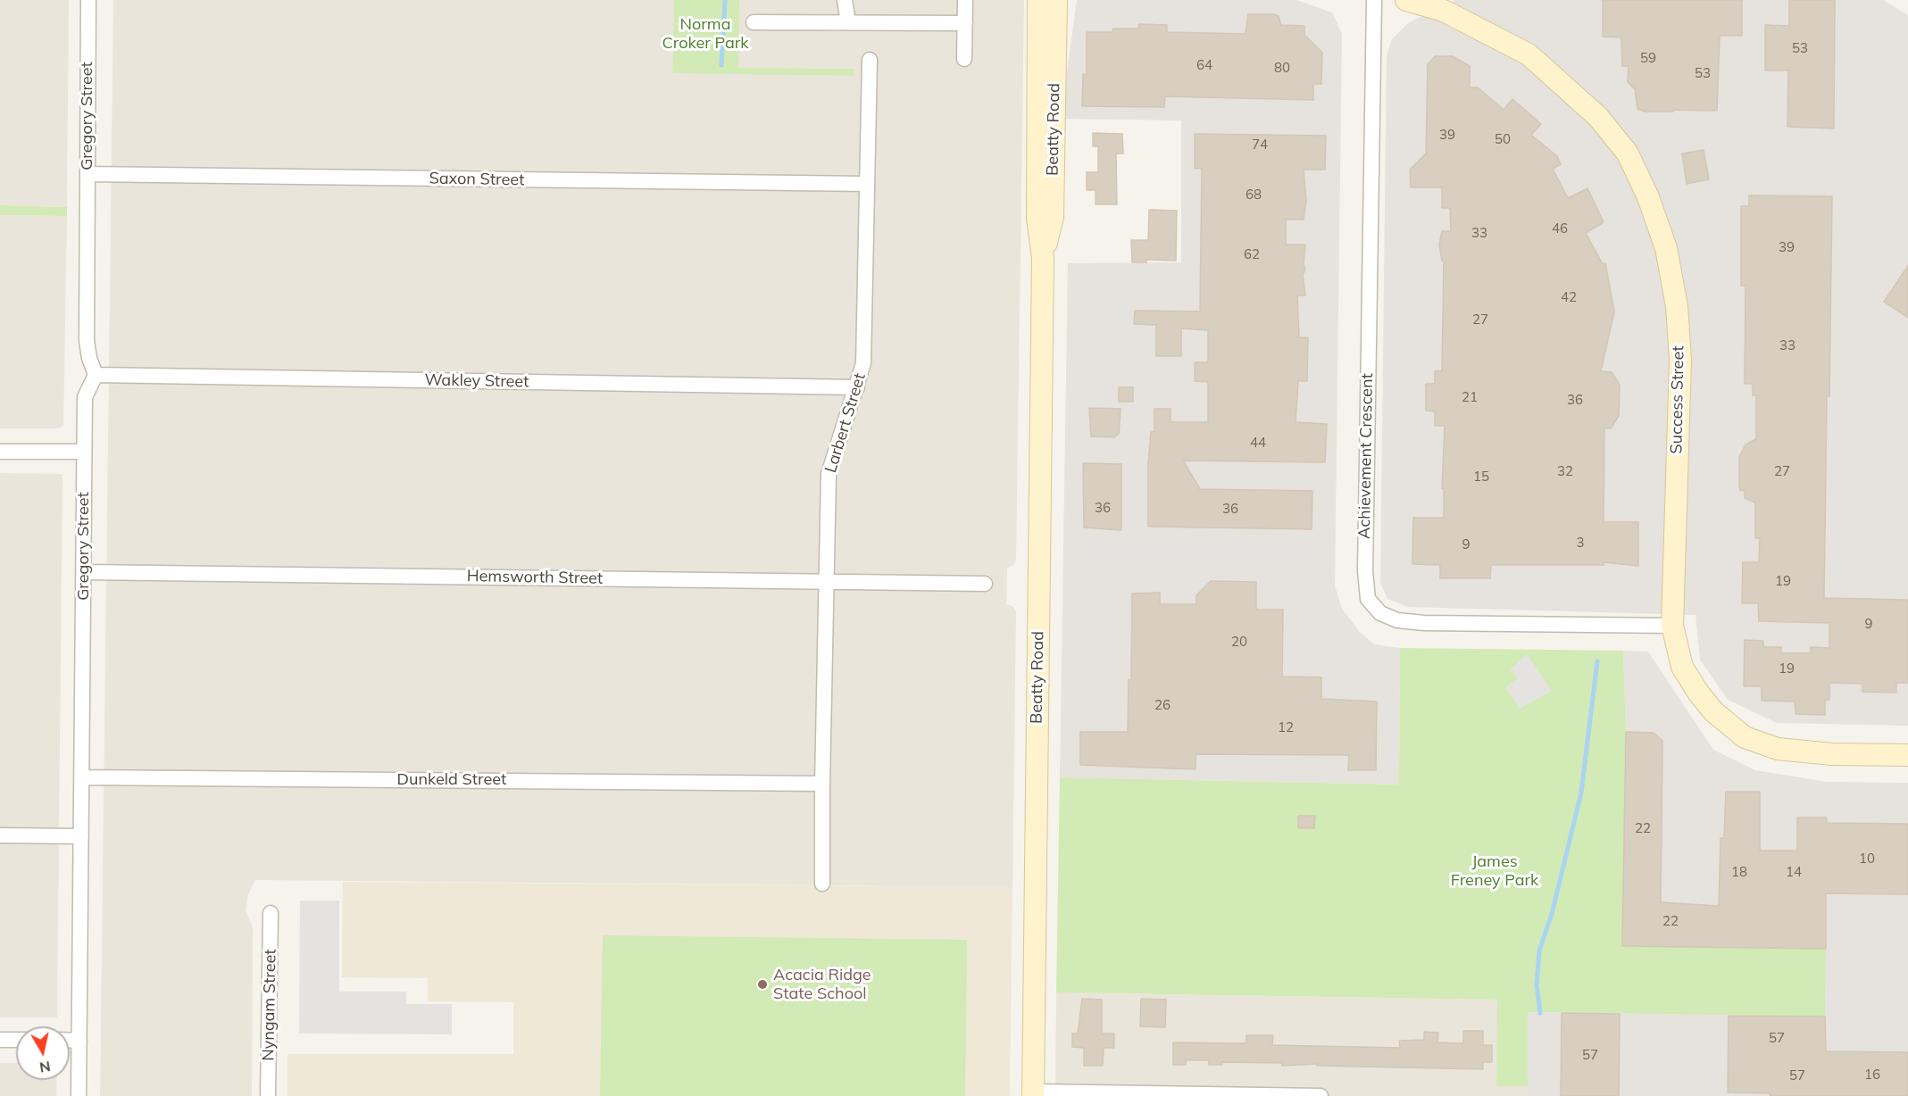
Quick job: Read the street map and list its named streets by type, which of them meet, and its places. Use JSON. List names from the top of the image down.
{
  "streets": {
    "main road": ["Beatty Road", "Success Street"],
    "street": [
      "Gregory Street",
      "Saxon Street",
      "Wakley Street",
      "Larbert Street",
      "Achievement Crescent",
      "Hemsworth Street",
      "Dunkeld Street",
      "Nyngam Street"
    ]
  },
  "crossings": [
    ["Gregory Street", "Saxon Street"],
    ["Gregory Street", "Wakley Street"],
    ["Gregory Street", "Hemsworth Street"],
    ["Gregory Street", "Dunkeld Street"],
    ["Saxon Street", "Larbert Street"],
    ["Wakley Street", "Larbert Street"],
    ["Success Street", "Achievement Crescent"],
    ["Larbert Street", "Hemsworth Street"],
    ["Larbert Street", "Dunkeld Street"]
  ],
  "parks": ["Norma Croker Park", "James Freney Park"],
  "places": ["Acacia Ridge State School"],
  "house_numbers": [
    "53",
    "59",
    "64",
    "80",
    "53",
    "39",
    "50",
    "74",
    "68",
    "46",
    "33",
    "39",
    "62",
    "42",
    "27",
    "33",
    "21",
    "36",
    "44",
    "32",
    "27",
    "15",
    "36",
    "36",
    "3",
    "9",
    "19",
    "9",
    "20",
    "19",
    "26",
    "12",
    "22",
    "10",
    "18",
    "14",
    "22",
    "57",
    "57",
    "16",
    "57"
  ],
  "north": "bottom"
}
